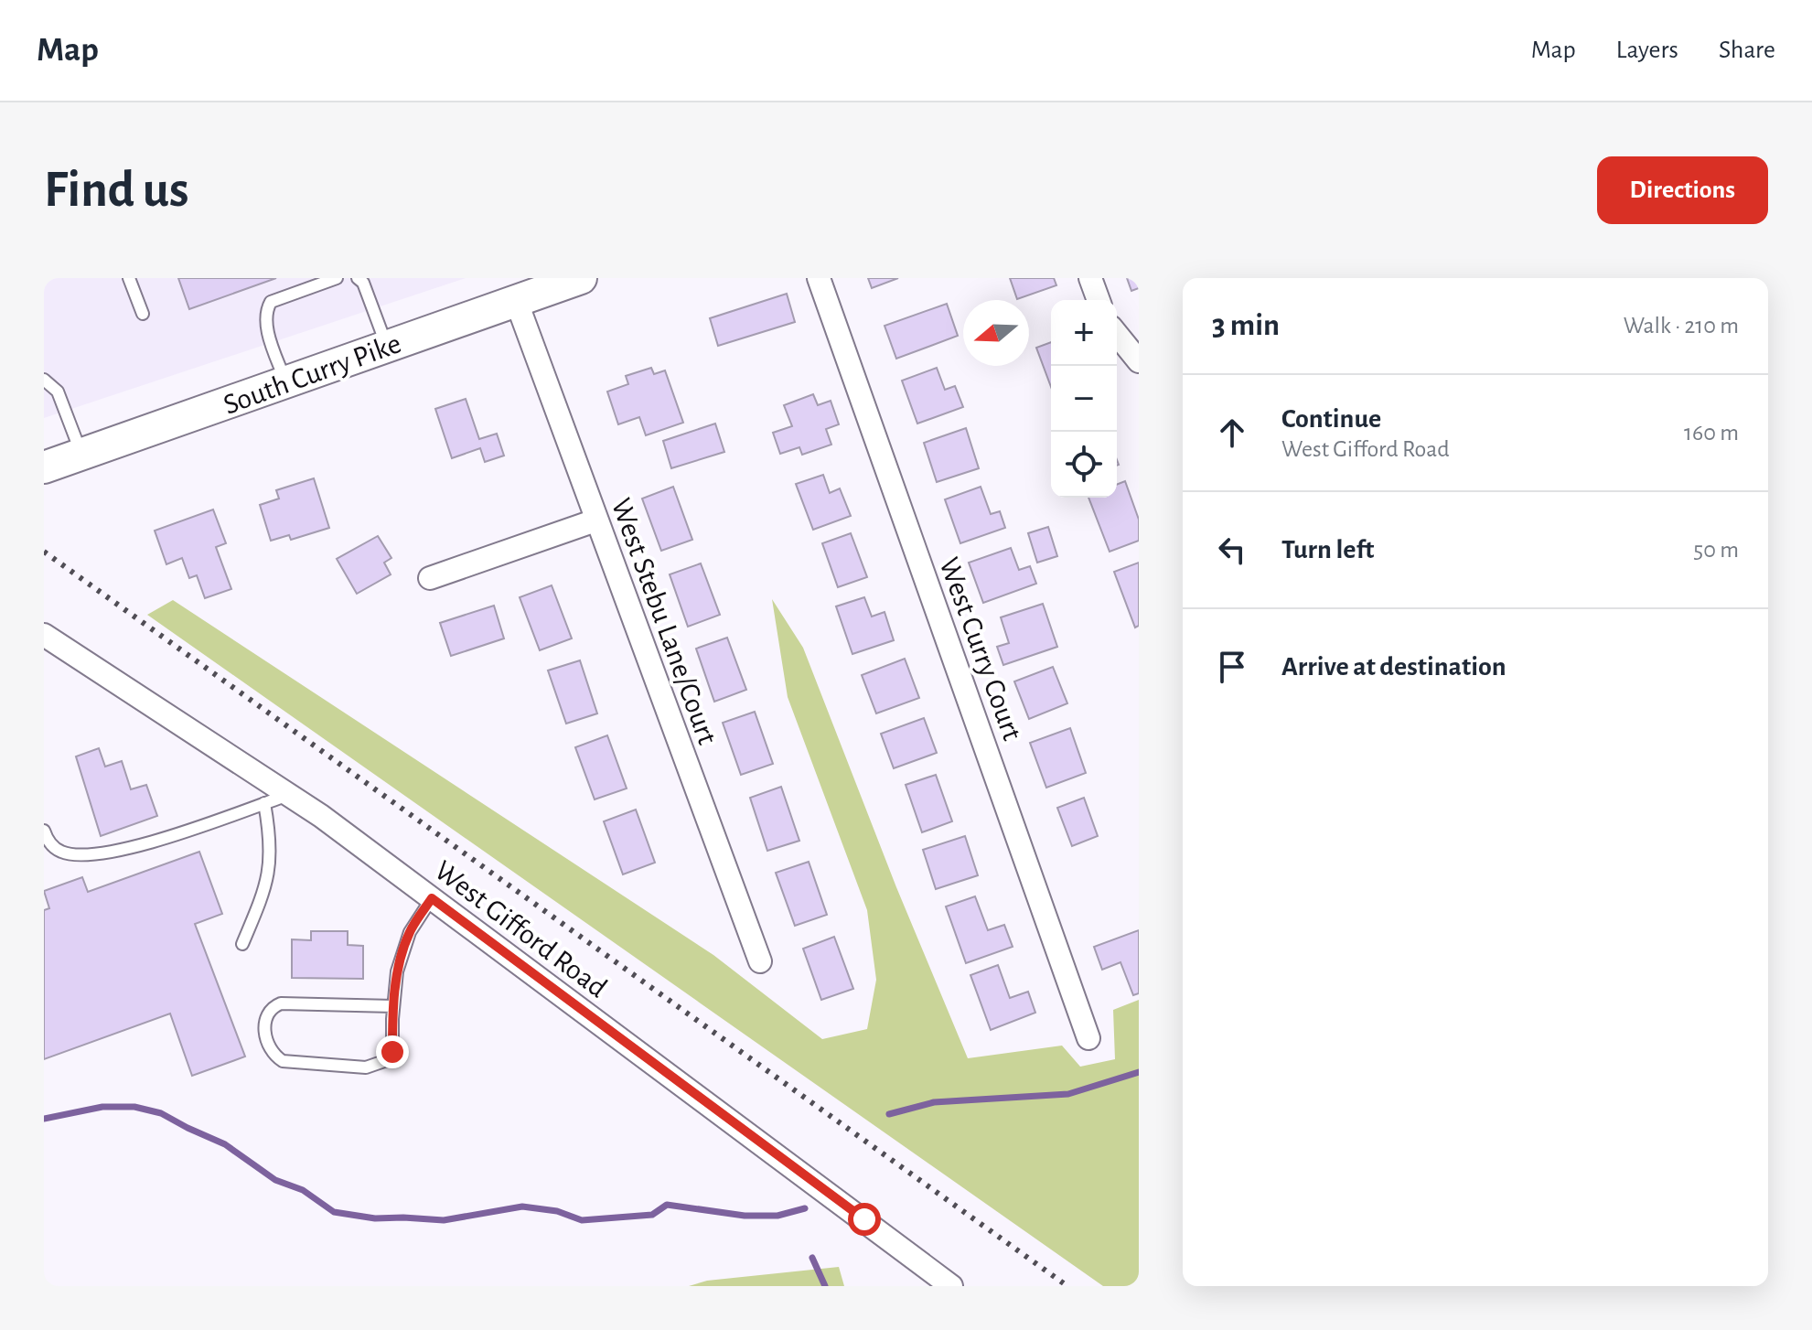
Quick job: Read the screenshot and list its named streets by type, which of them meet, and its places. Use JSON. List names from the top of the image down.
{
  "streets": {
    "main road": ["South Curry Pike"],
    "street": ["West Stebu Lane/Court", "West Curry Court", "West Gifford Road"]
  },
  "crossings": [
    ["South Curry Pike", "West Stebu Lane/Court"]
  ],
  "north": "left",
  "page": {
    "header": "Map",
    "nav": ["Map", "Layers", "Share"],
    "buttons": "Directions",
    "title": "Find us",
    "heading": ["3 min", "Walk · 210 m"],
    "map_buttons": ["+", "−"],
    "list": [
      ["Continue", "West Gifford Road", "160 m"],
      ["Turn left", "50 m"],
      "Arrive at destination"
    ]
  }
}
